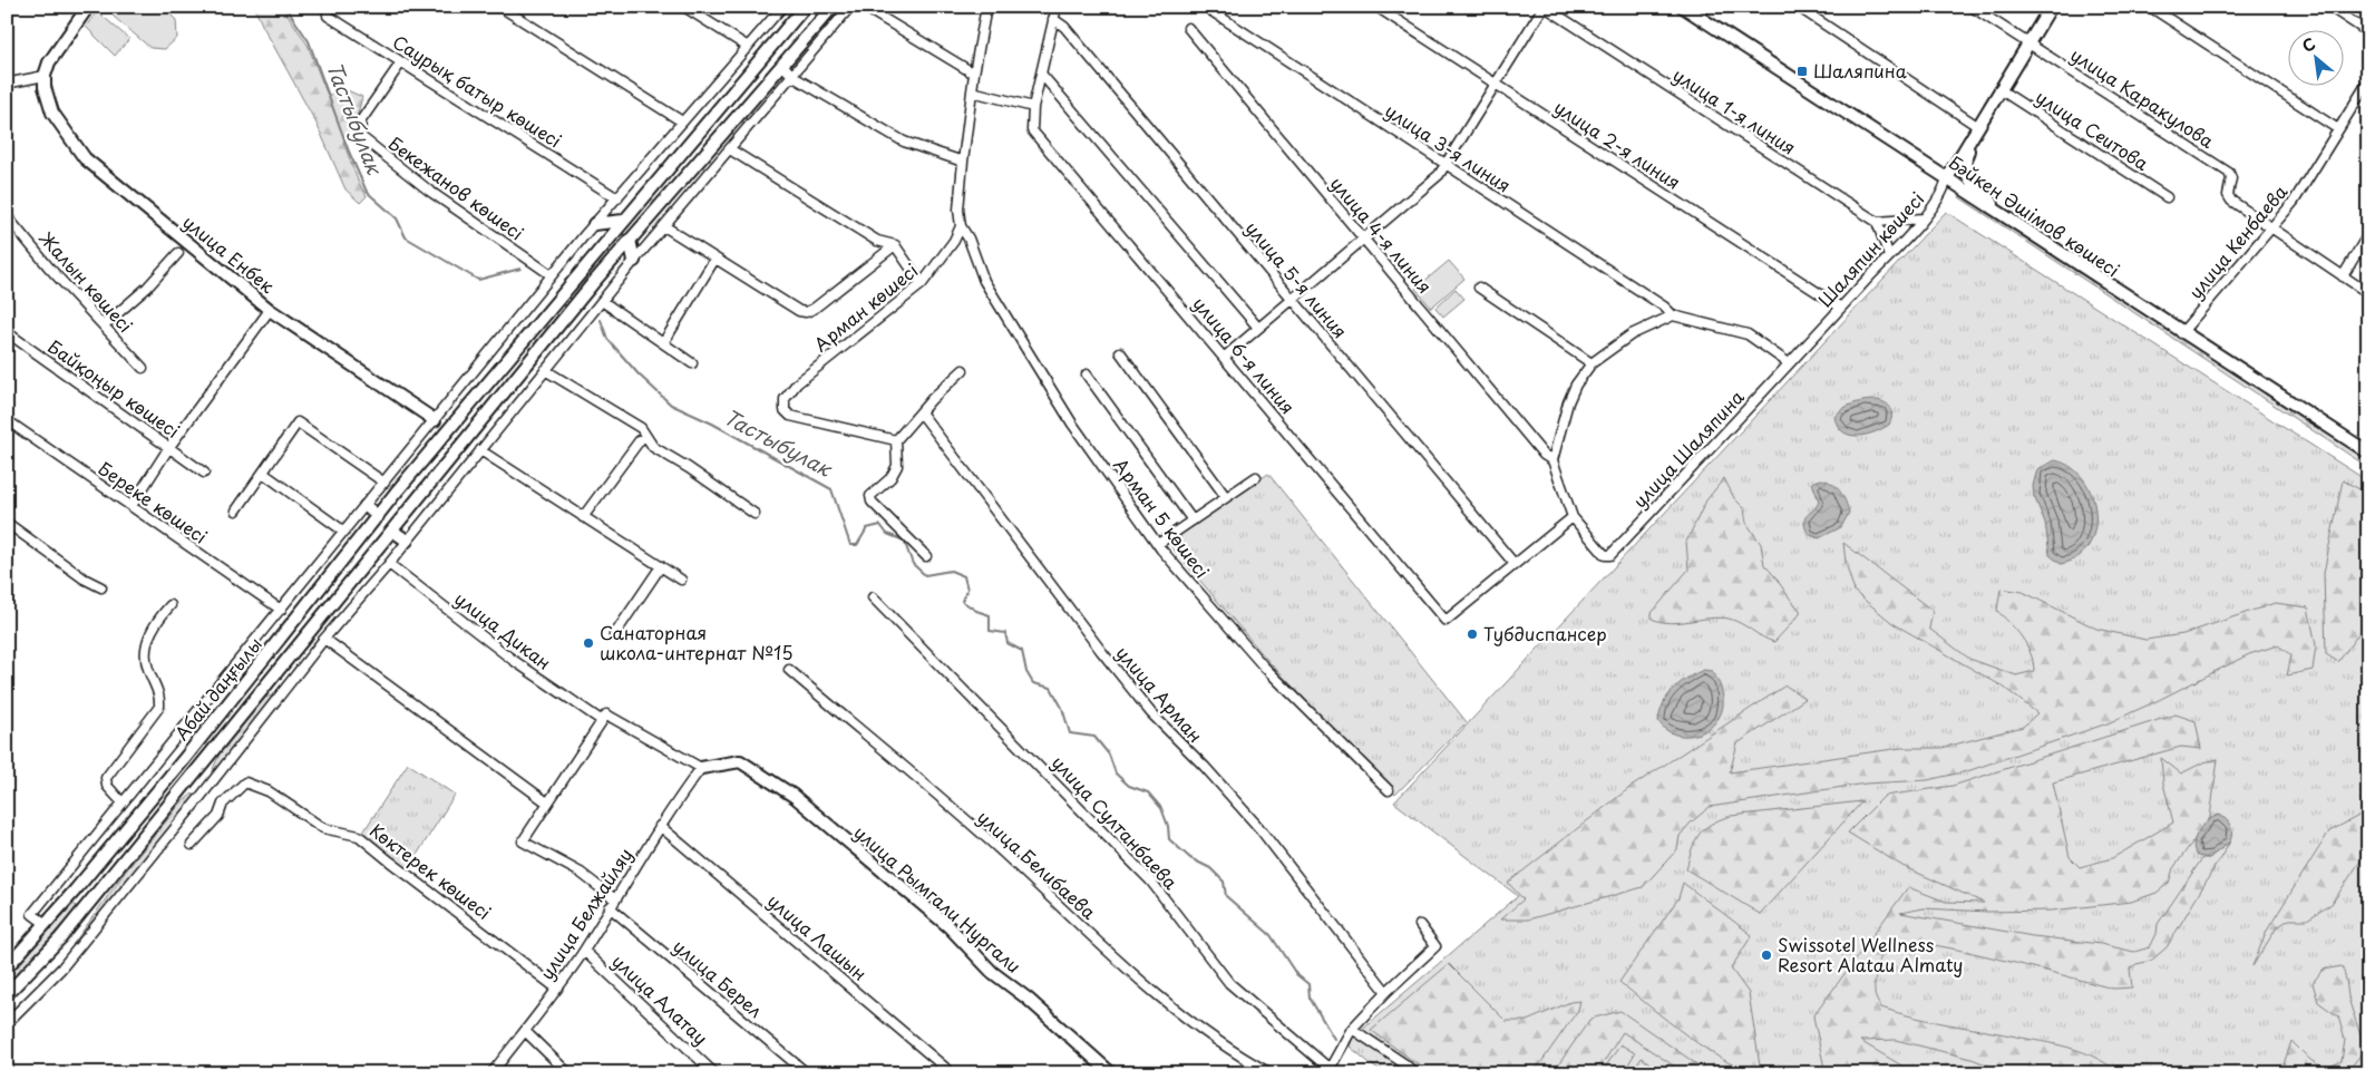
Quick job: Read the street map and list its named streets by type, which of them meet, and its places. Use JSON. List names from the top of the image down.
{
  "streets": {
    "main road": [
      "Бәйкен Әшімов көшесі",
      "Шаляпин көшесі",
      "улица Енбек",
      "Абай даңғылы",
      "улица Рымгали Нургали"
    ],
    "street": [
      "Саурық батыр көшесі",
      "улица Каракулова",
      "улица 1-я линия",
      "улица Сеитова",
      "улица 2-я линия",
      "улица 3-я линия",
      "Бекежанов көшесі",
      "улица 4-я линия",
      "улица Кенбаева",
      "улица 5-я линия",
      "Жалын көшесі",
      "Арман көшесі",
      "улица 6-я линия",
      "Байқоңыр көшесі",
      "улица Шаляпина",
      "Береке көшесі",
      "Арман 5 көшесі",
      "улица Дикан",
      "улица Арман",
      "улица Султанбаева",
      "улица Белибаева",
      "Көктерек көшесі",
      "улица Белжайляу",
      "улица Лашын",
      "улица Берел",
      "улица Алатау"
    ]
  },
  "crossings": [
    ["Саурық батыр көшесі", "Бекежанов көшесі"],
    ["улица Каракулова", "улица Кенбаева"],
    ["улица Каракулова", "Шаляпин көшесі"],
    ["улица Сеитова", "Шаляпин көшесі"],
    ["улица 2-я линия", "Шаляпин көшесі"],
    ["Бәйкен Әшімов көшесі", "улица Кенбаева"],
    ["Бәйкен Әшімов көшесі", "Шаляпин көшесі"],
    ["Шаляпин көшесі", "улица Шаляпина"],
    ["улица 5-я линия", "улица 6-я линия"],
    ["Арман көшесі", "Арман 5 көшесі"],
    ["улица Дикан", "улица Рымгали Нургали"],
    ["улица Дикан", "улица Белжайляу"],
    ["Көктерек көшесі", "улица Белжайляу"],
    ["улица Рымгали Нургали", "улица Белжайляу"],
    ["улица Белжайляу", "улица Лашын"],
    ["улица Белжайляу", "улица Берел"],
    ["улица Белжайляу", "улица Алатау"]
  ],
  "water": ["Тастыбулак"],
  "places": {
    "transit": ["Шаляпина"],
    "other": ["Тубдиспансер", "Санаторная школа-интернат №15", "Swissotel Wellness Resort Alatau Almaty"]
  },
  "north": "top left"
}
